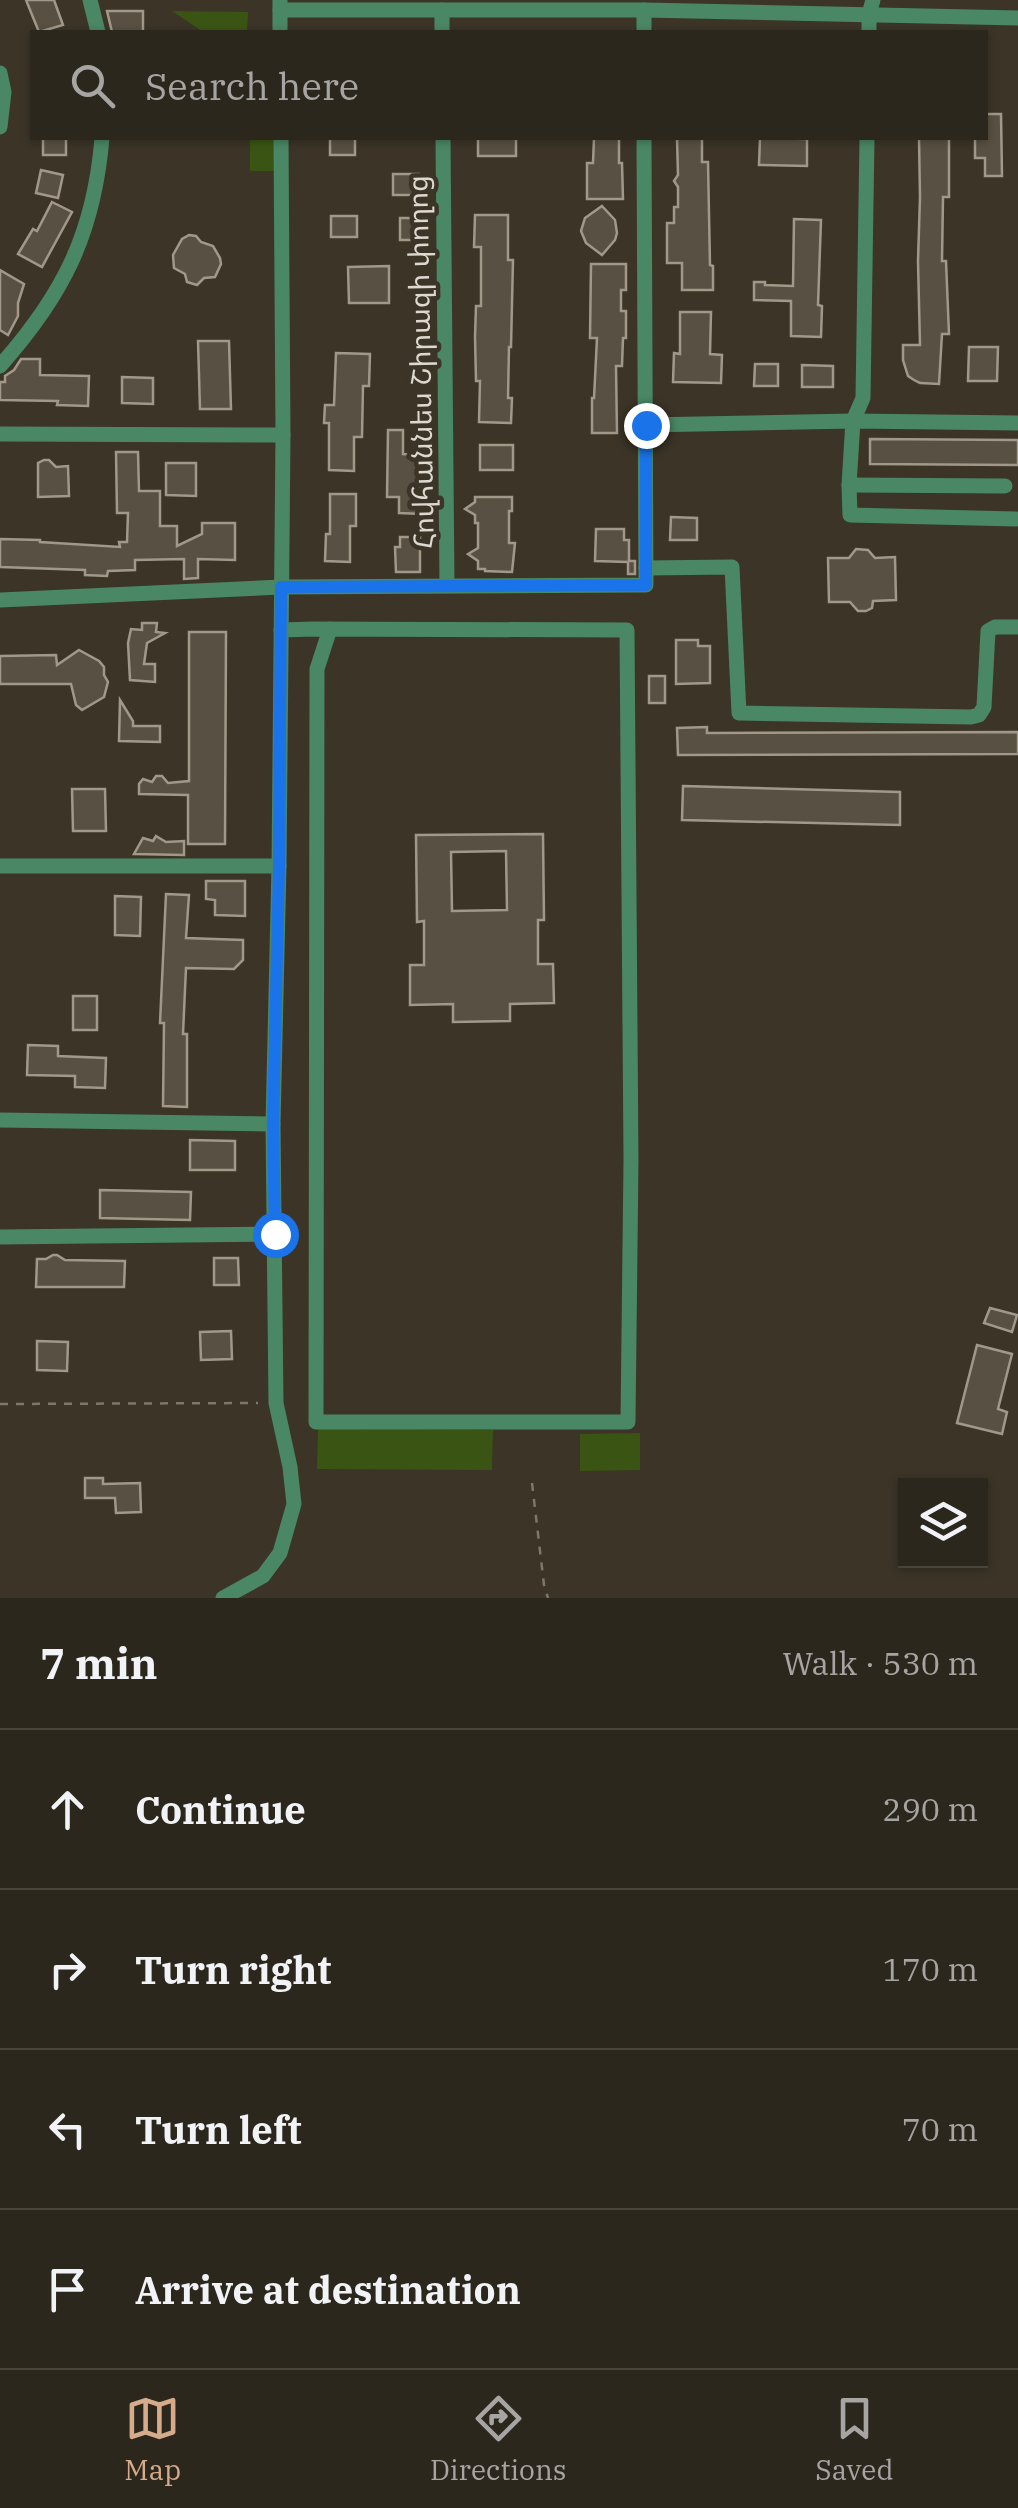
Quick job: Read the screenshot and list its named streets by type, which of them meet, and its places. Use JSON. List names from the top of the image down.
{
  "streets": {
    "street": ["Հովհաննես Շիրազի փողոց"]
  },
  "page": {
    "search": "Search here",
    "heading": ["7 min", "Walk · 530 m"],
    "list": [
      ["Continue", "290 m"],
      ["Turn right", "170 m"],
      ["Turn left", "70 m"],
      "Arrive at destination"
    ],
    "nav": ["Map", "Directions", "Saved"]
  }
}
